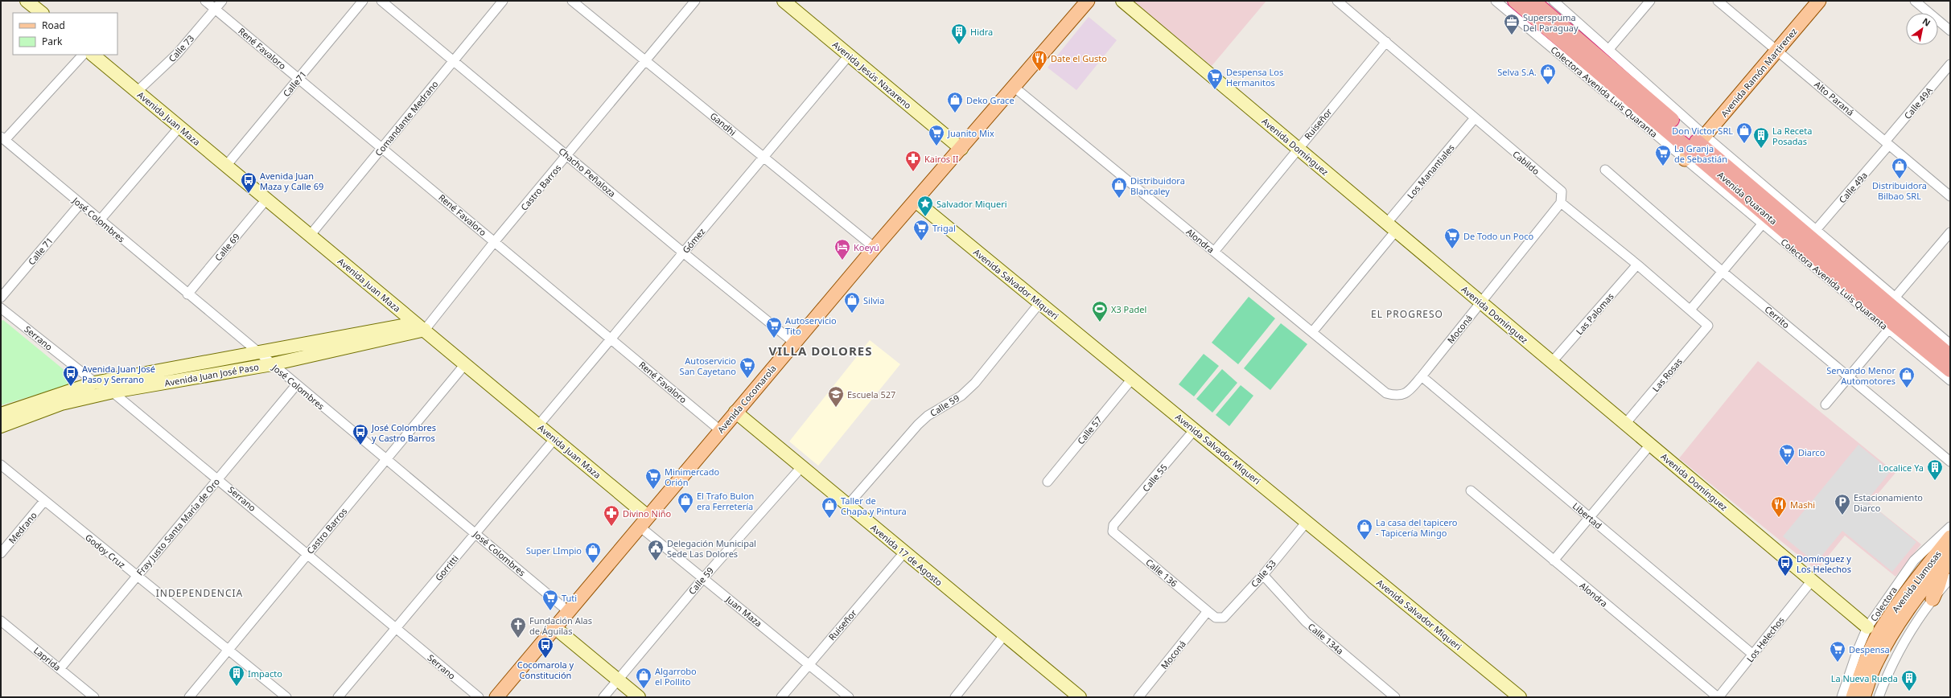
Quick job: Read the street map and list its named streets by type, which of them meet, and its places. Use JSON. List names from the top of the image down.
{
  "streets": {
    "highway": ["Avenida Quaranta"],
    "main road": [
      "Avenida Ramón Martirenez",
      "Avenida Jesús Nazareno",
      "Avenida Juan Maza",
      "Avenida Domínguez",
      "Avenida Salvador Miqueri",
      "Avenida Juan José Paso",
      "Avenida Cocomarola",
      "Avenida 17 de Agosto",
      "Avenida Llamosas"
    ],
    "street": [
      "Calle 73",
      "René Favaloro",
      "Calle71",
      "Colectora Avenida Luis Quaranta",
      "Alto Paraná",
      "Calle 49A",
      "Comandante Medrano",
      "Gandhi",
      "Ruiseñor",
      "Cabildo",
      "Los Manantiales",
      "Chacho Peñaloza",
      "Castro Barros",
      "Calle 49a",
      "José Colombres",
      "Gómez",
      "Alondra",
      "Calle 69",
      "Calle 71",
      "Las Palomas",
      "Cerrito",
      "Moconá",
      "Serrano",
      "Las Rosas",
      "Calle 59",
      "Calle 57",
      "Calle 55",
      "Libertad",
      "Fray Justo Santa María de Oro",
      "Medrano",
      "Godoy Cruz",
      "Gorritti",
      "Calle 136",
      "Calle 53",
      "Colectora",
      "Juan Maza",
      "Calle 134a",
      "Los Helechos",
      "Laprida"
    ]
  },
  "crossings": [
    ["Calle 73", "René Favaloro"],
    ["Calle 73", "Avenida Juan Maza"],
    ["René Favaloro", "Calle71"],
    ["René Favaloro", "Comandante Medrano"],
    ["René Favaloro", "Castro Barros"],
    ["René Favaloro", "Gómez"],
    ["René Favaloro", "Avenida Cocomarola"],
    ["Avenida Ramón Martirenez", "Colectora Avenida Luis Quaranta"],
    ["Avenida Ramón Martirenez", "Alto Paraná"],
    ["Avenida Ramón Martirenez", "Avenida Quaranta"],
    ["Avenida Jesús Nazareno", "Gómez"],
    ["Avenida Jesús Nazareno", "Avenida Cocomarola"],
    ["Calle71", "Avenida Juan Maza"],
    ["Colectora Avenida Luis Quaranta", "Calle 49a"],
    ["Colectora Avenida Luis Quaranta", "Avenida Quaranta"],
    ["Alto Paraná", "Calle 49A"],
    ["Alto Paraná", "Calle 49a"],
    ["Calle 49A", "Calle 49a"],
    ["Avenida Juan Maza", "Comandante Medrano"],
    ["Avenida Juan Maza", "Castro Barros"],
    ["Avenida Juan Maza", "Gómez"],
    ["Avenida Juan Maza", "Calle 69"],
    ["Avenida Juan Maza", "Avenida Juan José Paso"],
    ["Avenida Juan Maza", "Avenida Cocomarola"],
    ["Avenida Juan Maza", "Gorritti"],
    ["Avenida Juan Maza", "Juan Maza"],
    ["Comandante Medrano", "Chacho Peñaloza"],
    ["Gandhi", "Castro Barros"],
    ["Gandhi", "Gómez"],
    ["Gandhi", "Avenida Cocomarola"],
    ["Ruiseñor", "Avenida Domínguez"],
    ["Ruiseñor", "Cabildo"],
    ["Ruiseñor", "Alondra"],
    ["Ruiseñor", "Avenida 17 de Agosto"],
    ["Ruiseñor", "Juan Maza"],
    ["Avenida Domínguez", "Los Manantiales"],
    ["Avenida Domínguez", "Las Palomas"],
    ["Avenida Domínguez", "Moconá"],
    ["Avenida Domínguez", "Las Rosas"],
    ["Avenida Domínguez", "Colectora"],
    ["Avenida Domínguez", "Los Helechos"],
    ["Cabildo", "Los Manantiales"],
    ["Cabildo", "Moconá"],
    ["Los Manantiales", "Alondra"],
    ["Chacho Peñaloza", "Castro Barros"],
    ["Chacho Peñaloza", "Gómez"],
    ["Chacho Peñaloza", "Avenida Cocomarola"],
    ["Castro Barros", "José Colombres"],
    ["Castro Barros", "Serrano"],
    ["Castro Barros", "Avenida Juan José Paso"],
    ["Castro Barros", "Godoy Cruz"],
    ["José Colombres", "Calle 69"],
    ["José Colombres", "Calle 71"],
    ["José Colombres", "Avenida Juan José Paso"],
    ["José Colombres", "Avenida Cocomarola"],
    ["José Colombres", "Fray Justo Santa María de Oro"],
    ["José Colombres", "Gorritti"],
    ["Alondra", "Moconá"],
    ["Alondra", "Avenida Cocomarola"],
    ["Alondra", "Los Helechos"],
    ["Avenida Salvador Miqueri", "Avenida Cocomarola"],
    ["Avenida Salvador Miqueri", "Calle 59"],
    ["Avenida Salvador Miqueri", "Calle 57"],
    ["Avenida Salvador Miqueri", "Calle 55"],
    ["Avenida Salvador Miqueri", "Calle 53"],
    ["Moconá", "Libertad"],
    ["Moconá", "Calle 136"],
    ["Serrano", "Avenida Juan José Paso"],
    ["Serrano", "Fray Justo Santa María de Oro"],
    ["Serrano", "Gorritti"],
    ["Avenida Cocomarola", "Avenida 17 de Agosto"],
    ["Avenida Cocomarola", "Juan Maza"],
    ["Calle 59", "Avenida 17 de Agosto"],
    ["Calle 59", "Juan Maza"],
    ["Calle 55", "Calle 136"],
    ["Libertad", "Los Helechos"],
    ["Fray Justo Santa María de Oro", "Godoy Cruz"],
    ["Fray Justo Santa María de Oro", "Laprida"],
    ["Medrano", "Godoy Cruz"],
    ["Calle 136", "Calle 53"],
    ["Calle 53", "Calle 134a"]
  ],
  "districts": ["EL PROGRESO", "VILLA DOLORES", "INDEPENDENCIA"],
  "places": {
    "office": ["Superspuma Del Paraguay"],
    "building": [
      "Hidra",
      "La Receta Posadas",
      "Localice Ya",
      "Impacto",
      "La Nueva Rueda"
    ],
    "restaurant": ["Date el Gusto", "Mashi"],
    "shop": [
      "Selva S.A.",
      "Deko Grace",
      "Don Victor SRL",
      "Distribuidora Bilbao SRL",
      "Distribuidora Blancaley",
      "Silvia",
      "Servando Menor Automotores",
      "El Trafo Bulon era Ferretería",
      "Taller de Chapa y Pintura",
      "La casa del tapicero - Tapicería Mingo",
      "Super LImpio",
      "Algarrobo el Pollito"
    ],
    "supermarket": [
      "Despensa Los Hermanitos",
      "Juanito Mix",
      "La Granja de Sebastián",
      "Trigal",
      "De Todo un Poco",
      "Autoservicio Tito",
      "Autoservicio San Cayetano",
      "Diarco",
      "Minimercado Orión",
      "Tuti",
      "Despensa"
    ],
    "pharmacy": ["Kairos II", "Divino Niño"],
    "bus stop": [
      "Avenida Juan Maza y Calle 69",
      "Avenida Juan José Paso y Serrano",
      "José Colombres y Castro Barros",
      "Domínguez y Los Helechos",
      "Cocomarola y Constitución"
    ],
    "place": ["Salvador Miqueri"],
    "hotel": ["Koeyú"],
    "sports": ["X3 Padel"],
    "school or university": ["Escuela 527"],
    "parking": ["Estacionamiento Diarco"],
    "public building": ["Delegación Municipal Sede Las Dolores"],
    "church": ["Fundación Alas de Águilas"]
  },
  "legend": ["Road", "Park"],
  "north": "top right"
}
